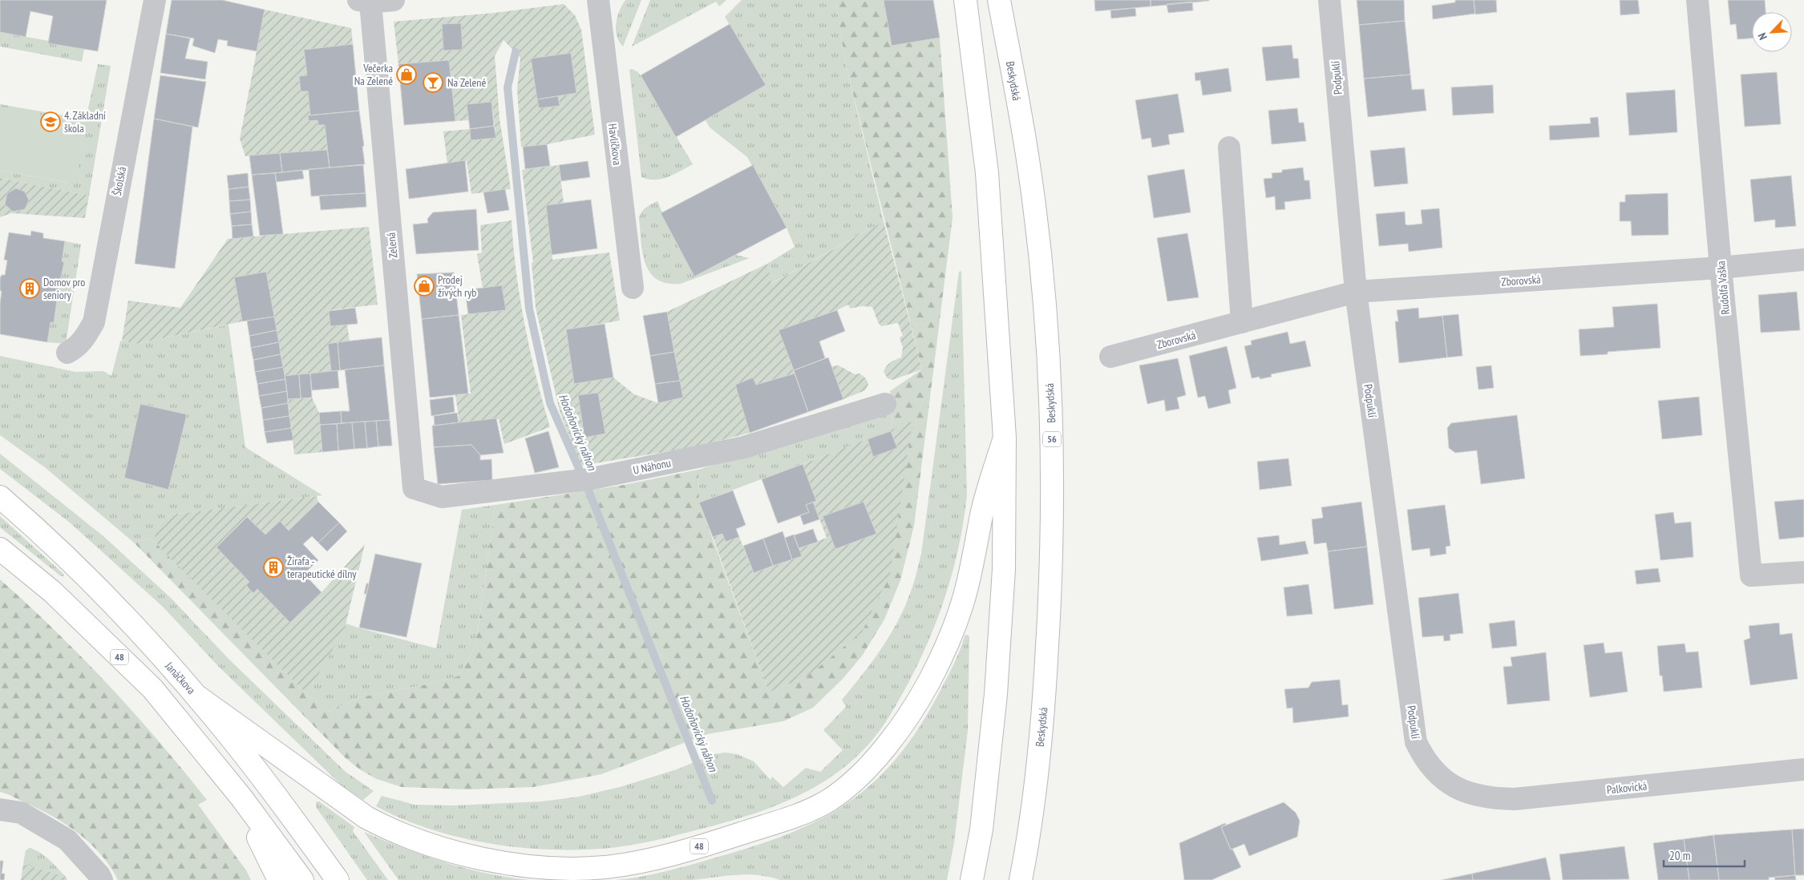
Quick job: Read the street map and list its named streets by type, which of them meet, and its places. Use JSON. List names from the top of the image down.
{
  "streets": {
    "main road": [
      "Beskydská",
      "56",
      "48",
      "Janáčkova"
    ],
    "street": [
      "Podpuklí",
      "Havlíčkova",
      "Školská",
      "Zelená",
      "Zborovská",
      "Rudolfa Vaška",
      "U Náhonu",
      "Palkovická"
    ]
  },
  "crossings": [
    ["Podpuklí", "Zborovská"],
    ["Podpuklí", "Palkovická"],
    ["Zelená", "U Náhonu"],
    ["Zborovská", "Rudolfa Vaška"],
    ["48", "Janáčkova"]
  ],
  "water": ["Hodoňovický náhon"],
  "places": {
    "shop": ["Večerka Na Zelené", "Prodej živých ryb"],
    "bar": ["Na Zelené"],
    "school or university": ["4. Základní škola"],
    "building": ["Domov pro seniory", "Žirafa - terapeutické dílny"]
  },
  "scale_bar": "20 m",
  "north": "bottom left"
}
